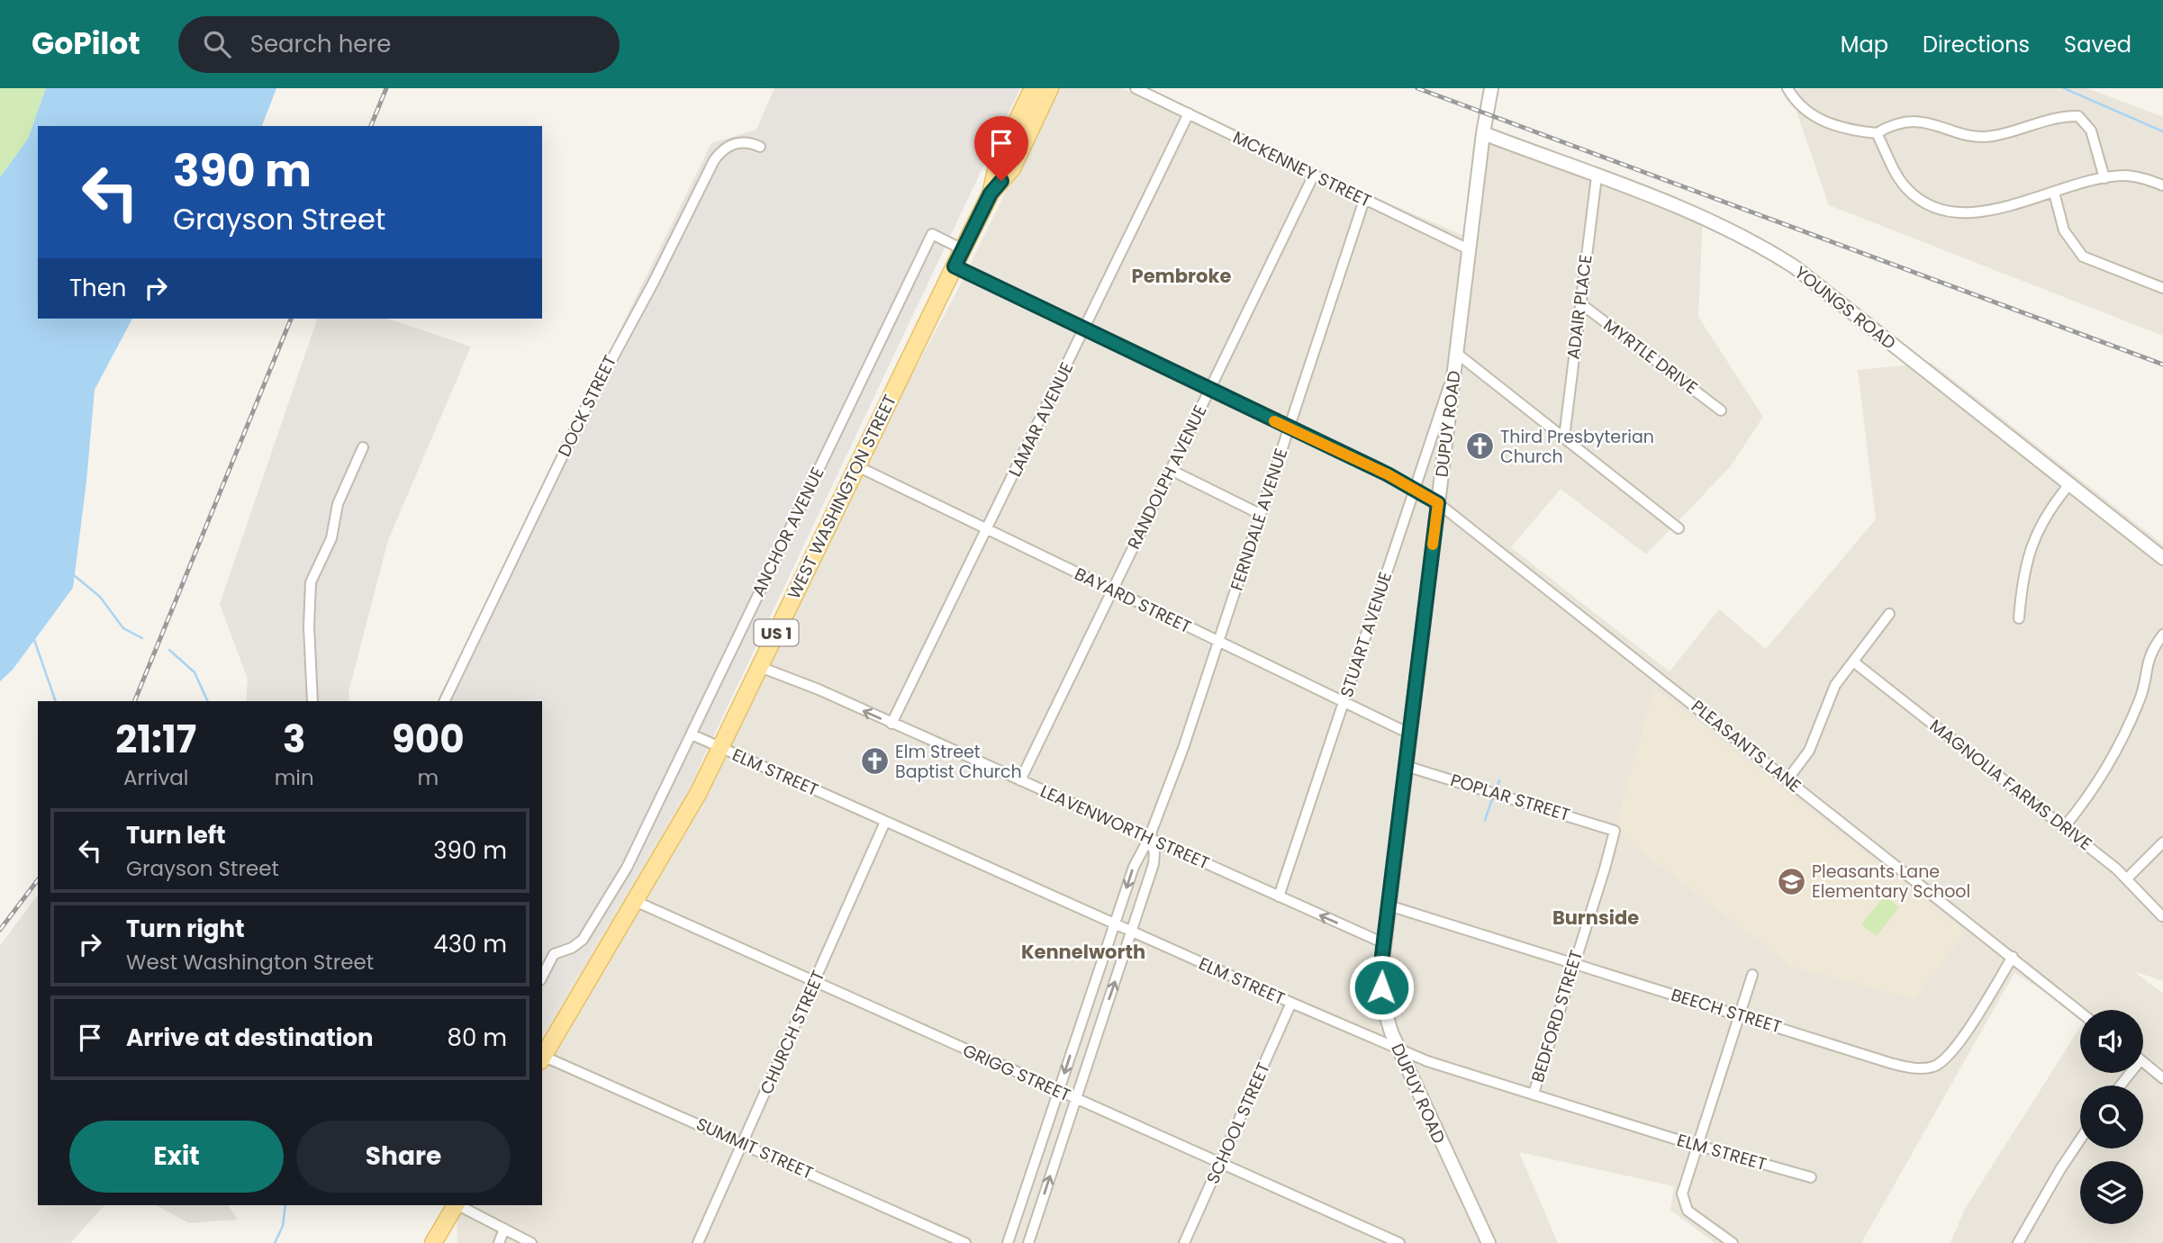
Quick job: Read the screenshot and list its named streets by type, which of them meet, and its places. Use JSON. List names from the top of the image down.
{
  "streets": {
    "main road": ["WEST WASHINGTON STREET", "US 1"],
    "street": [
      "MCKENNEY STREET",
      "ADAIR PLACE",
      "YOUNGS ROAD",
      "MYRTLE DRIVE",
      "DOCK STREET",
      "LAMAR AVENUE",
      "DUPUY ROAD",
      "RANDOLPH AVENUE",
      "FERNDALE AVENUE",
      "ANCHOR AVENUE",
      "BAYARD STREET",
      "STUART AVENUE",
      "PLEASANTS LANE",
      "ELM STREET",
      "MAGNOLIA FARMS DRIVE",
      "POPLAR STREET",
      "LEAVENWORTH STREET",
      "BEECH STREET",
      "BEDFORD STREET",
      "CHURCH STREET",
      "GRIGG STREET",
      "SCHOOL STREET",
      "SUMMIT STREET"
    ]
  },
  "crossings": [
    ["MCKENNEY STREET", "LAMAR AVENUE"],
    ["MCKENNEY STREET", "DUPUY ROAD"],
    ["MCKENNEY STREET", "RANDOLPH AVENUE"],
    ["MCKENNEY STREET", "FERNDALE AVENUE"],
    ["ADAIR PLACE", "YOUNGS ROAD"],
    ["ADAIR PLACE", "MYRTLE DRIVE"],
    ["YOUNGS ROAD", "DUPUY ROAD"],
    ["LAMAR AVENUE", "BAYARD STREET"],
    ["LAMAR AVENUE", "PLEASANTS LANE"],
    ["LAMAR AVENUE", "LEAVENWORTH STREET"],
    ["DUPUY ROAD", "BAYARD STREET"],
    ["DUPUY ROAD", "STUART AVENUE"],
    ["DUPUY ROAD", "PLEASANTS LANE"],
    ["DUPUY ROAD", "ELM STREET"],
    ["DUPUY ROAD", "POPLAR STREET"],
    ["DUPUY ROAD", "LEAVENWORTH STREET"],
    ["DUPUY ROAD", "BEECH STREET"],
    ["RANDOLPH AVENUE", "BAYARD STREET"],
    ["RANDOLPH AVENUE", "PLEASANTS LANE"],
    ["RANDOLPH AVENUE", "LEAVENWORTH STREET"],
    ["WEST WASHINGTON STREET", "ANCHOR AVENUE"],
    ["WEST WASHINGTON STREET", "BAYARD STREET"],
    ["WEST WASHINGTON STREET", "PLEASANTS LANE"],
    ["WEST WASHINGTON STREET", "ELM STREET"],
    ["WEST WASHINGTON STREET", "LEAVENWORTH STREET"],
    ["WEST WASHINGTON STREET", "GRIGG STREET"],
    ["FERNDALE AVENUE", "BAYARD STREET"],
    ["FERNDALE AVENUE", "PLEASANTS LANE"],
    ["FERNDALE AVENUE", "ELM STREET"],
    ["FERNDALE AVENUE", "LEAVENWORTH STREET"],
    ["FERNDALE AVENUE", "GRIGG STREET"],
    ["ANCHOR AVENUE", "ELM STREET"],
    ["BAYARD STREET", "STUART AVENUE"],
    ["STUART AVENUE", "PLEASANTS LANE"],
    ["STUART AVENUE", "LEAVENWORTH STREET"],
    ["PLEASANTS LANE", "BEECH STREET"],
    ["ELM STREET", "BEDFORD STREET"],
    ["ELM STREET", "CHURCH STREET"],
    ["ELM STREET", "SCHOOL STREET"],
    ["POPLAR STREET", "BEDFORD STREET"],
    ["BEECH STREET", "BEDFORD STREET"],
    ["CHURCH STREET", "GRIGG STREET"],
    ["CHURCH STREET", "SUMMIT STREET"],
    ["GRIGG STREET", "SCHOOL STREET"]
  ],
  "one_way": ["LEAVENWORTH STREET"],
  "districts": ["Pembroke", "Burnside", "Kennelworth"],
  "places": {
    "church": ["Third Presbyterian Church", "Elm Street Baptist Church"],
    "school or university": ["Pleasants Lane Elementary School"]
  },
  "page": {
    "header": "GoPilot",
    "search": "Search here",
    "nav": ["Map", "Directions", "Saved"],
    "turn": ["390 m", "Grayson Street"],
    "then": "Then",
    "eta": [
      "21:17",
      "Arrival",
      "3",
      "min",
      "900",
      "m"
    ],
    "list": [
      {
        "name": "Turn left",
        "note": "Grayson Street",
        "value": "390 m"
      },
      {
        "name": "Turn right",
        "note": "West Washington Street",
        "value": "430 m"
      },
      {
        "name": "Arrive at destination",
        "value": "80 m"
      }
    ],
    "buttons": ["Exit", "Share"]
  }
}
